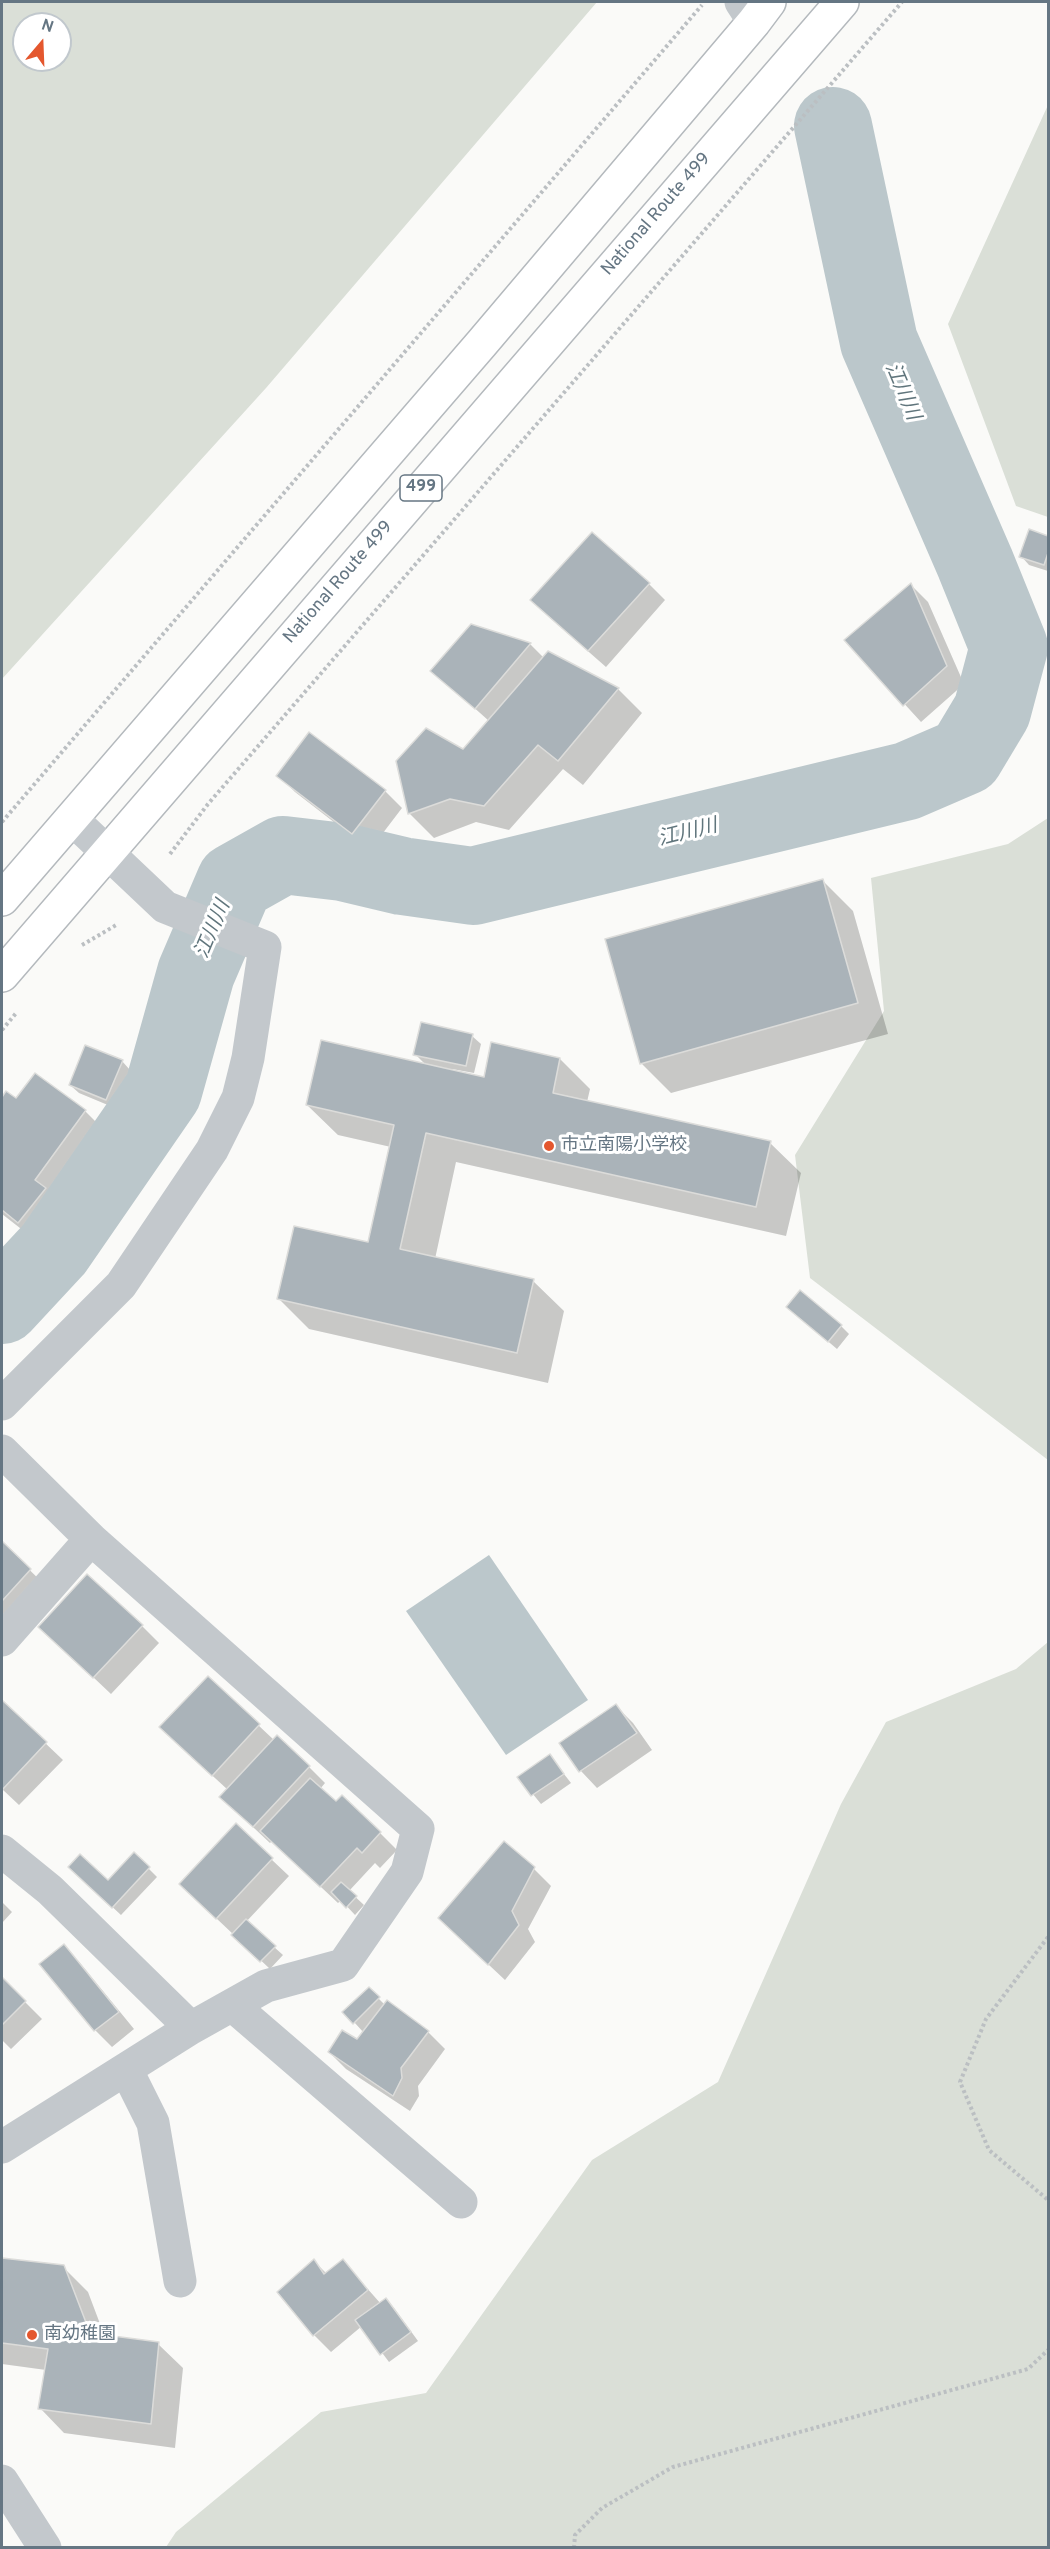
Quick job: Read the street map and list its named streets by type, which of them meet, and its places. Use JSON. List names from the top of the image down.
{
  "streets": {
    "highway": ["National Route 499", "499"]
  },
  "water": ["江川川"],
  "places": ["市立南陽小学校", "南幼稚園"],
  "north": "top"
}
